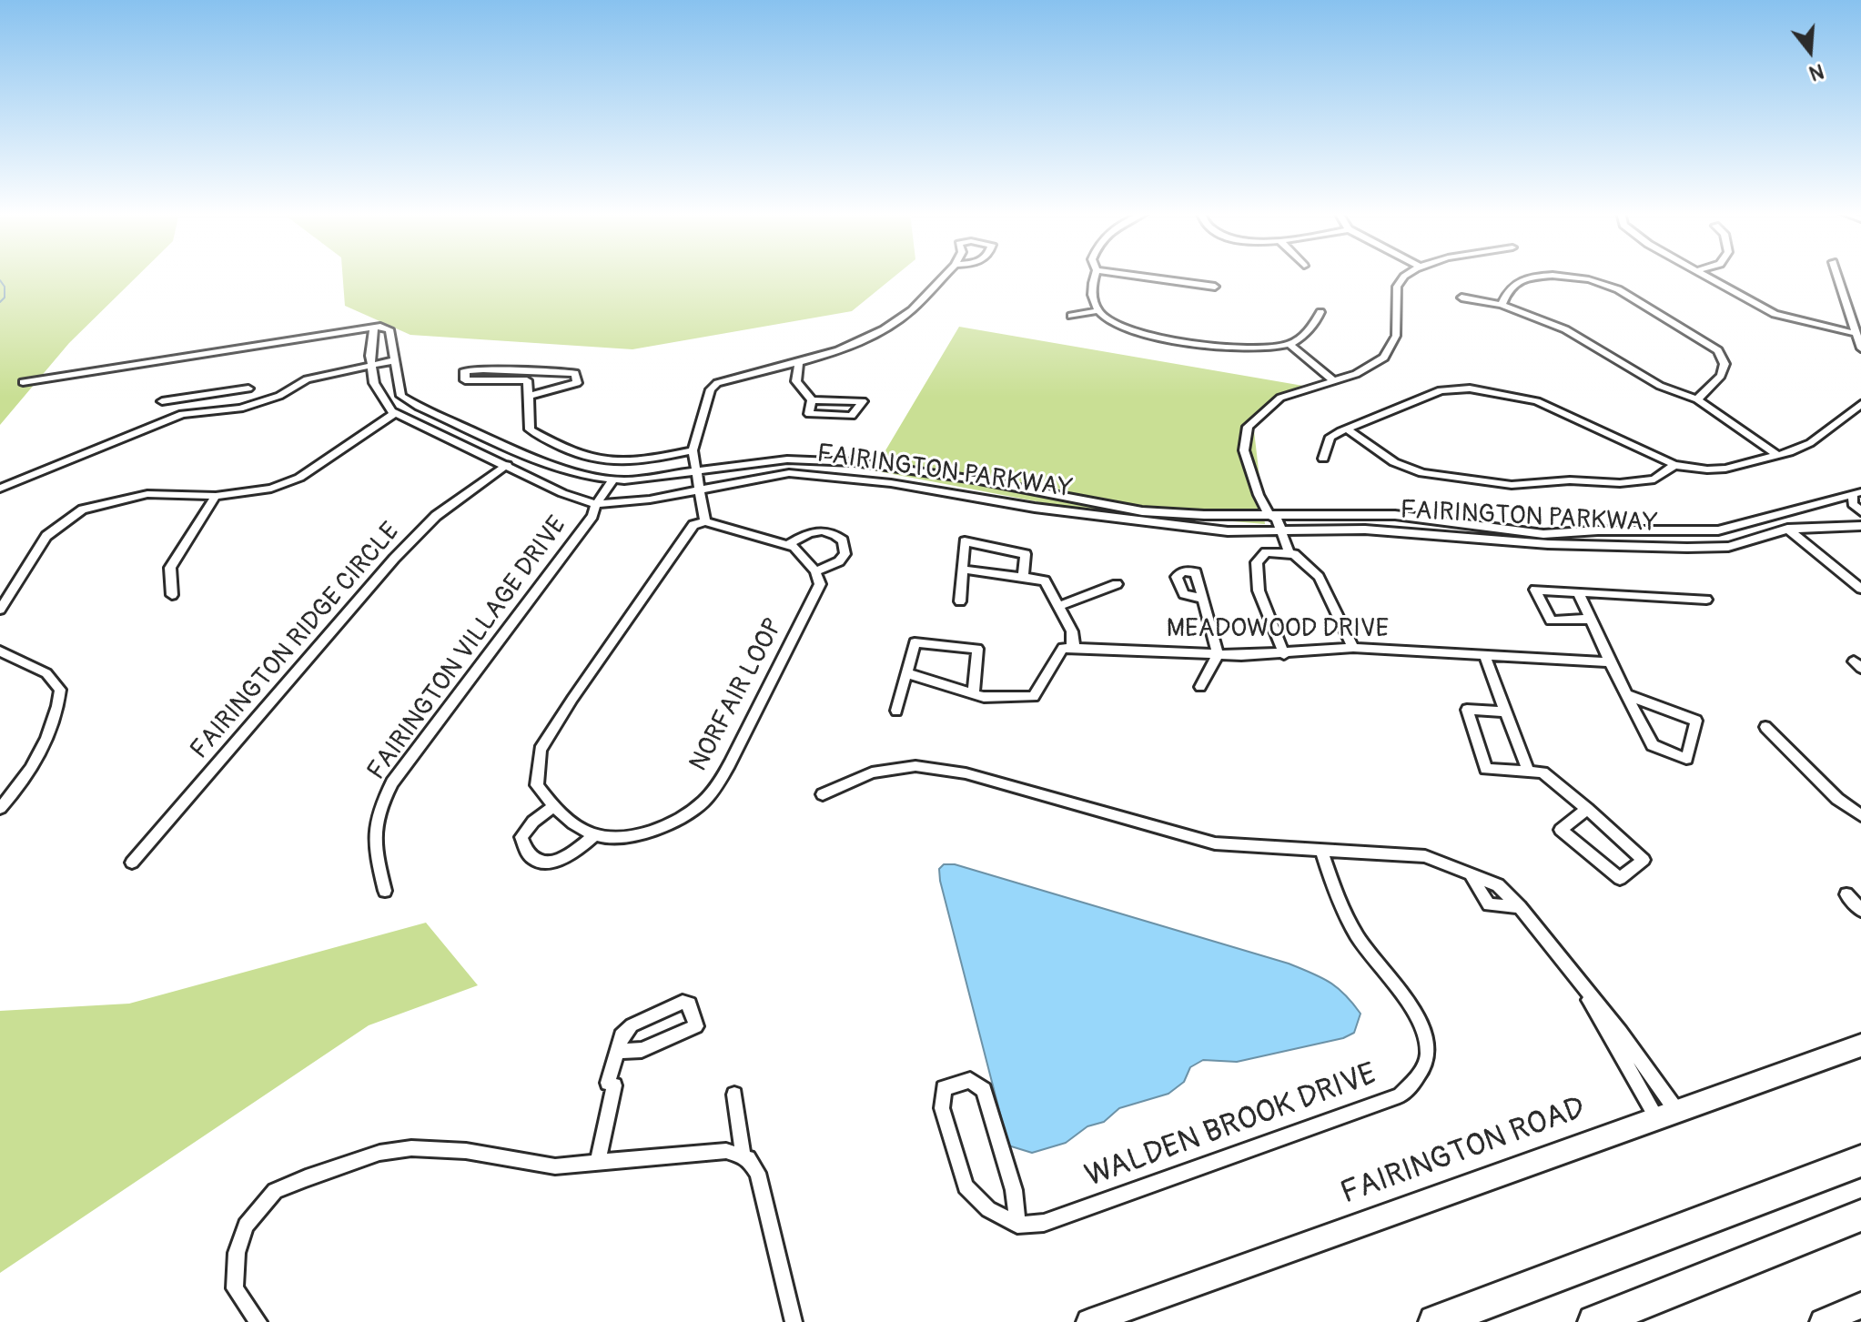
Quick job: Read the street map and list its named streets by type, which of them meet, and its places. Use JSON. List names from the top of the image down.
{
  "streets": {
    "street": [
      "FAIRINGTON PARKWAY",
      "MEADOWOOD DRIVE",
      "FAIRINGTON RIDGE CIRCLE",
      "FAIRINGTON VILLAGE DRIVE",
      "NORFAIR LOOP",
      "WALDEN BROOK DRIVE",
      "FAIRINGTON ROAD"
    ]
  },
  "crossings": [
    ["FAIRINGTON PARKWAY", "FAIRINGTON RIDGE CIRCLE"],
    ["FAIRINGTON PARKWAY", "FAIRINGTON VILLAGE DRIVE"]
  ],
  "north": "bottom"
}
